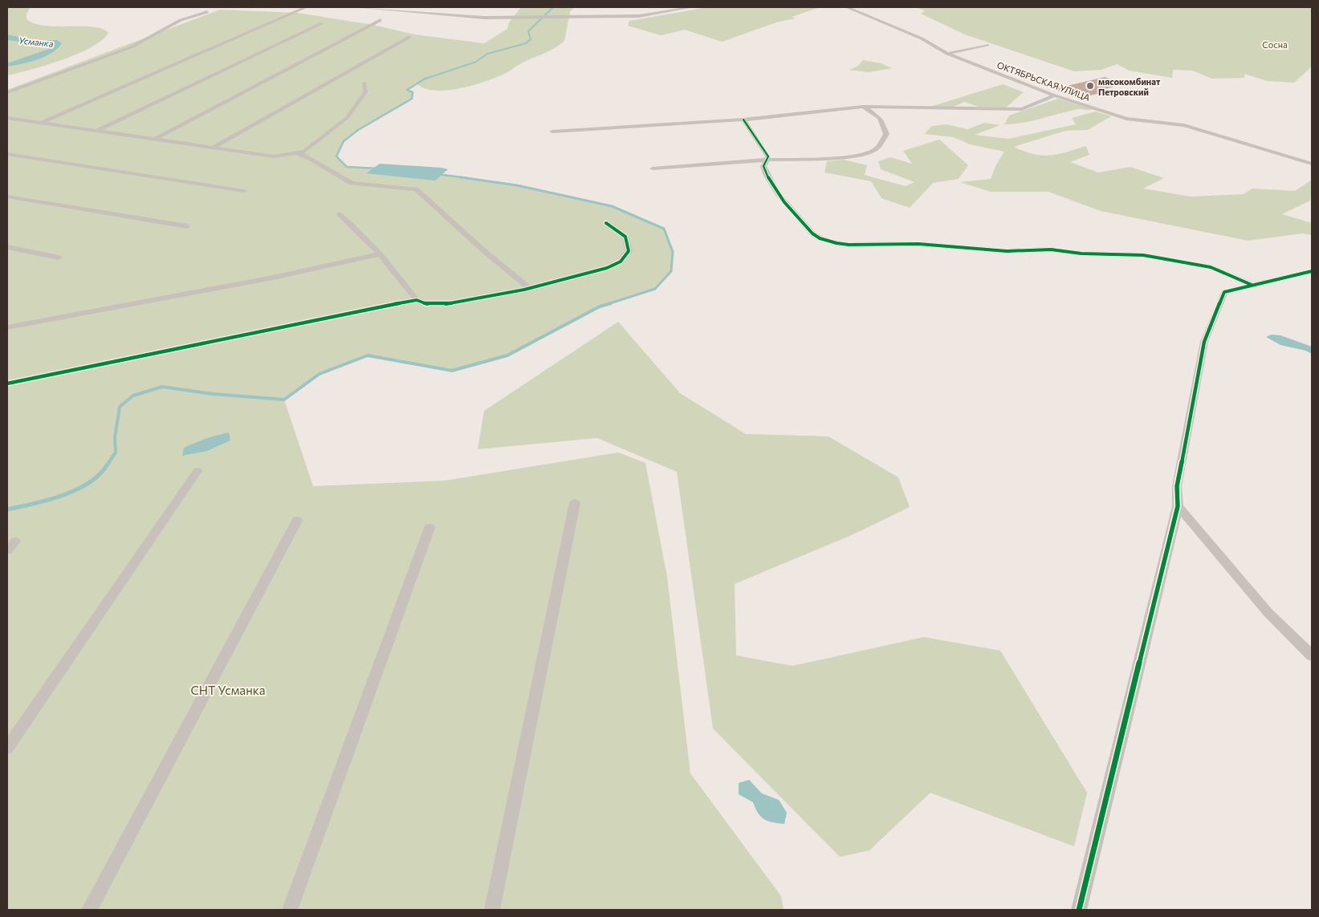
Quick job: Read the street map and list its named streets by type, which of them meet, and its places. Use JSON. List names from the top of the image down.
{
  "streets": {
    "street": ["ОКТЯБРЬСКАЯ УЛИЦА"]
  },
  "water": ["Усманка"],
  "parks": ["Сосна", "СНТ Усманка"],
  "places": ["мясокомбинат Петровский"]
}
